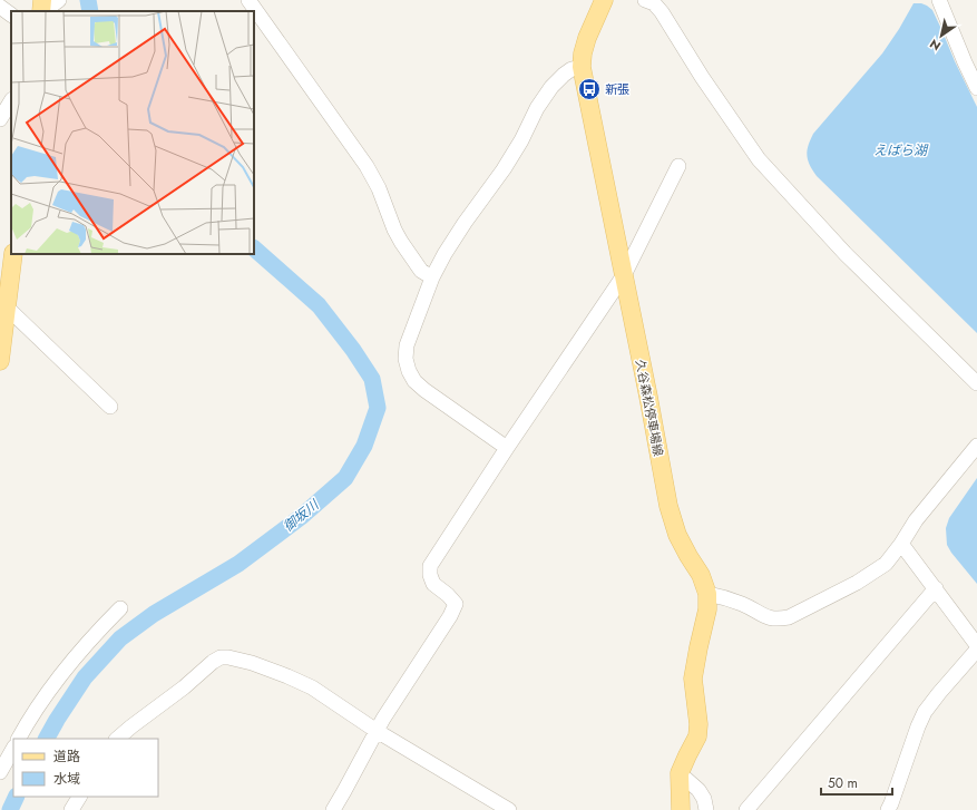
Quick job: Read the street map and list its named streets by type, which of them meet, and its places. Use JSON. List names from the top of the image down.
{
  "streets": {
    "main road": ["久谷森松停車場線"]
  },
  "water": ["えばら湖", "御坂川"],
  "places": {
    "bus stop": ["新張"]
  },
  "legend": ["道路", "水域"],
  "scale_bar": "50 m",
  "north": "bottom left"
}
